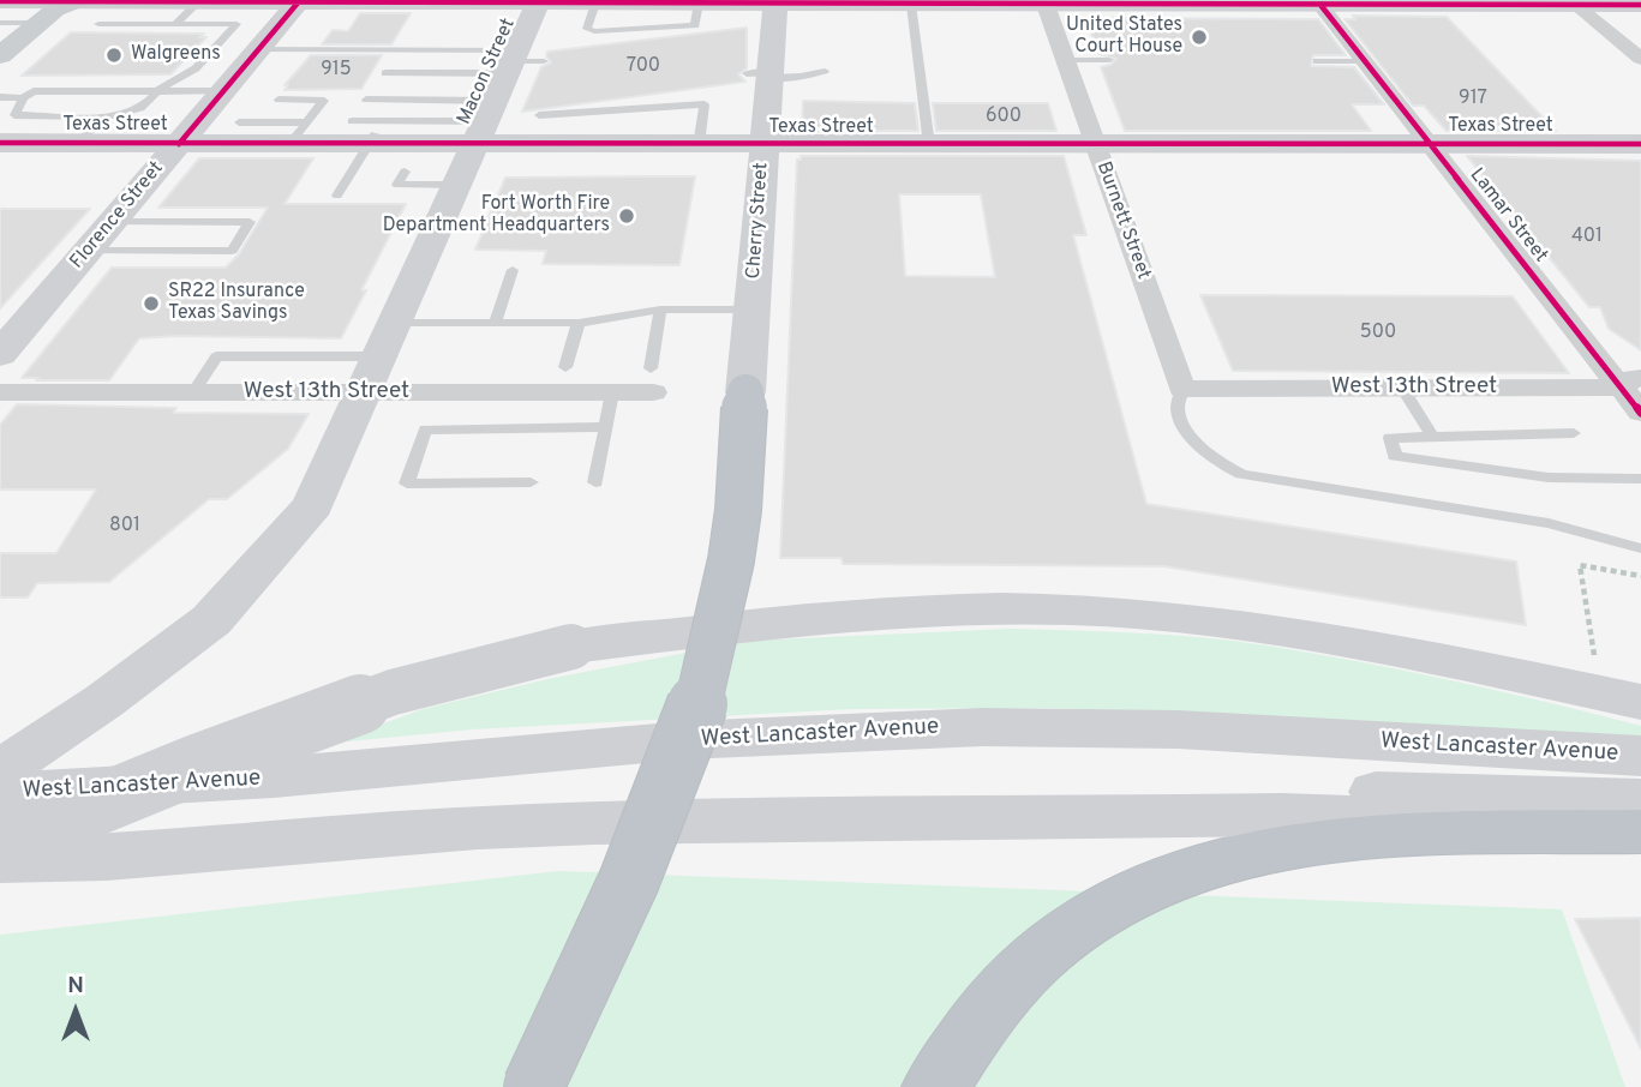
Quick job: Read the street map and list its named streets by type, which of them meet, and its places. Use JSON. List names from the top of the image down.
{
  "streets": {
    "street": [
      "Macon Street",
      "Texas Street",
      "Florence Street",
      "Lamar Street",
      "Cherry Street",
      "Burnett Street",
      "West 13th Street",
      "West Lancaster Avenue"
    ]
  },
  "crossings": [
    ["Macon Street", "Texas Street"],
    ["Macon Street", "West 13th Street"],
    ["Texas Street", "Florence Street"],
    ["Texas Street", "Lamar Street"],
    ["Texas Street", "Cherry Street"],
    ["Texas Street", "Burnett Street"],
    ["Lamar Street", "West 13th Street"],
    ["Burnett Street", "West 13th Street"]
  ],
  "places": [
    "United States Court House",
    "Walgreens",
    "Fort Worth Fire Department Headquarters",
    "SR22 Insurance Texas Savings"
  ],
  "house_numbers": [
    "700",
    "915",
    "917",
    "600",
    "401",
    "500",
    "801"
  ],
  "north": "top"
}
